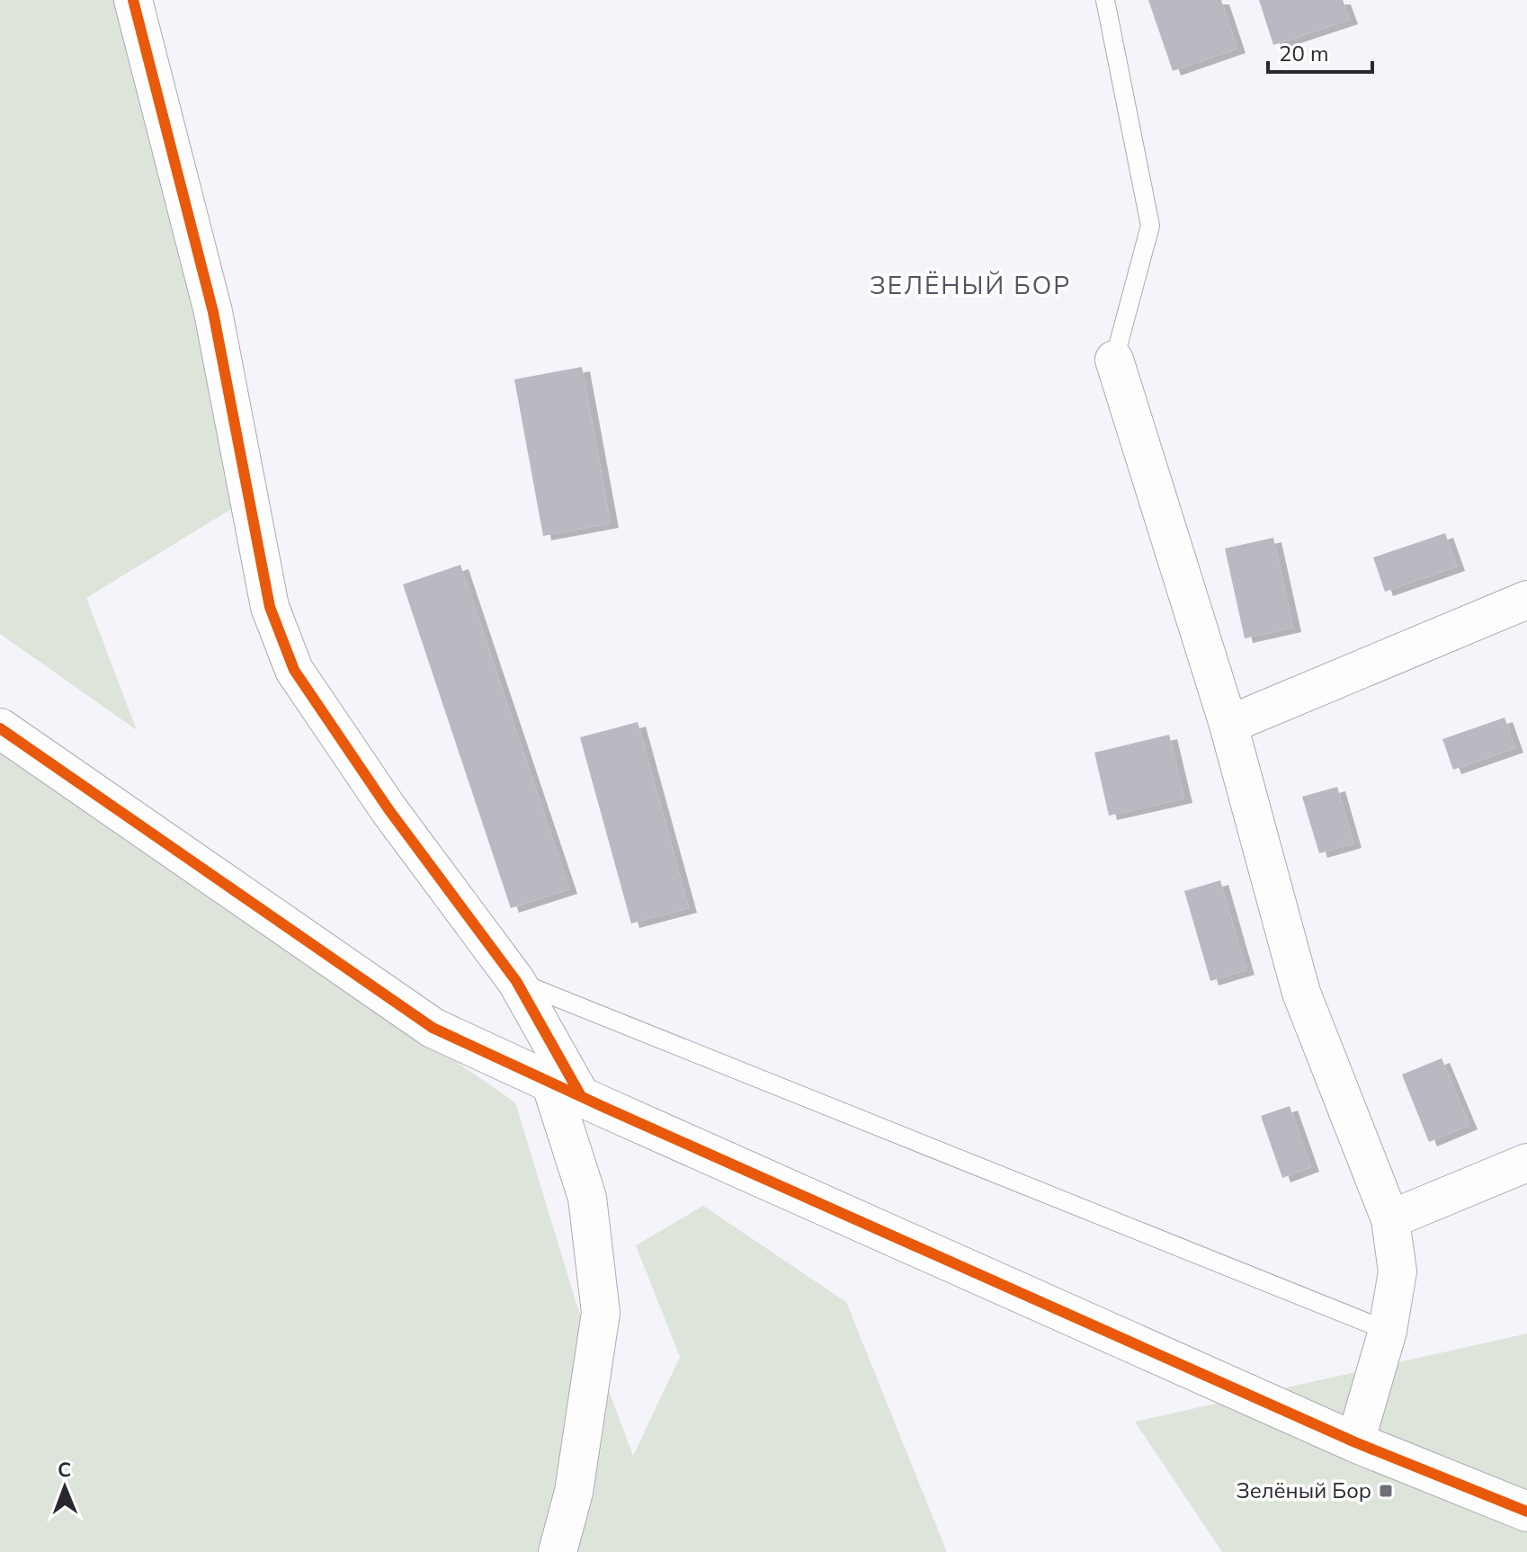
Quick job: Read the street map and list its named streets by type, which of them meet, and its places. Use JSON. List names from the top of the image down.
{
  "districts": ["ЗЕЛЁНЫЙ БОР"],
  "places": {
    "transit": ["Зелёный Бор"]
  },
  "scale_bar": "20 m",
  "north": "top"
}
